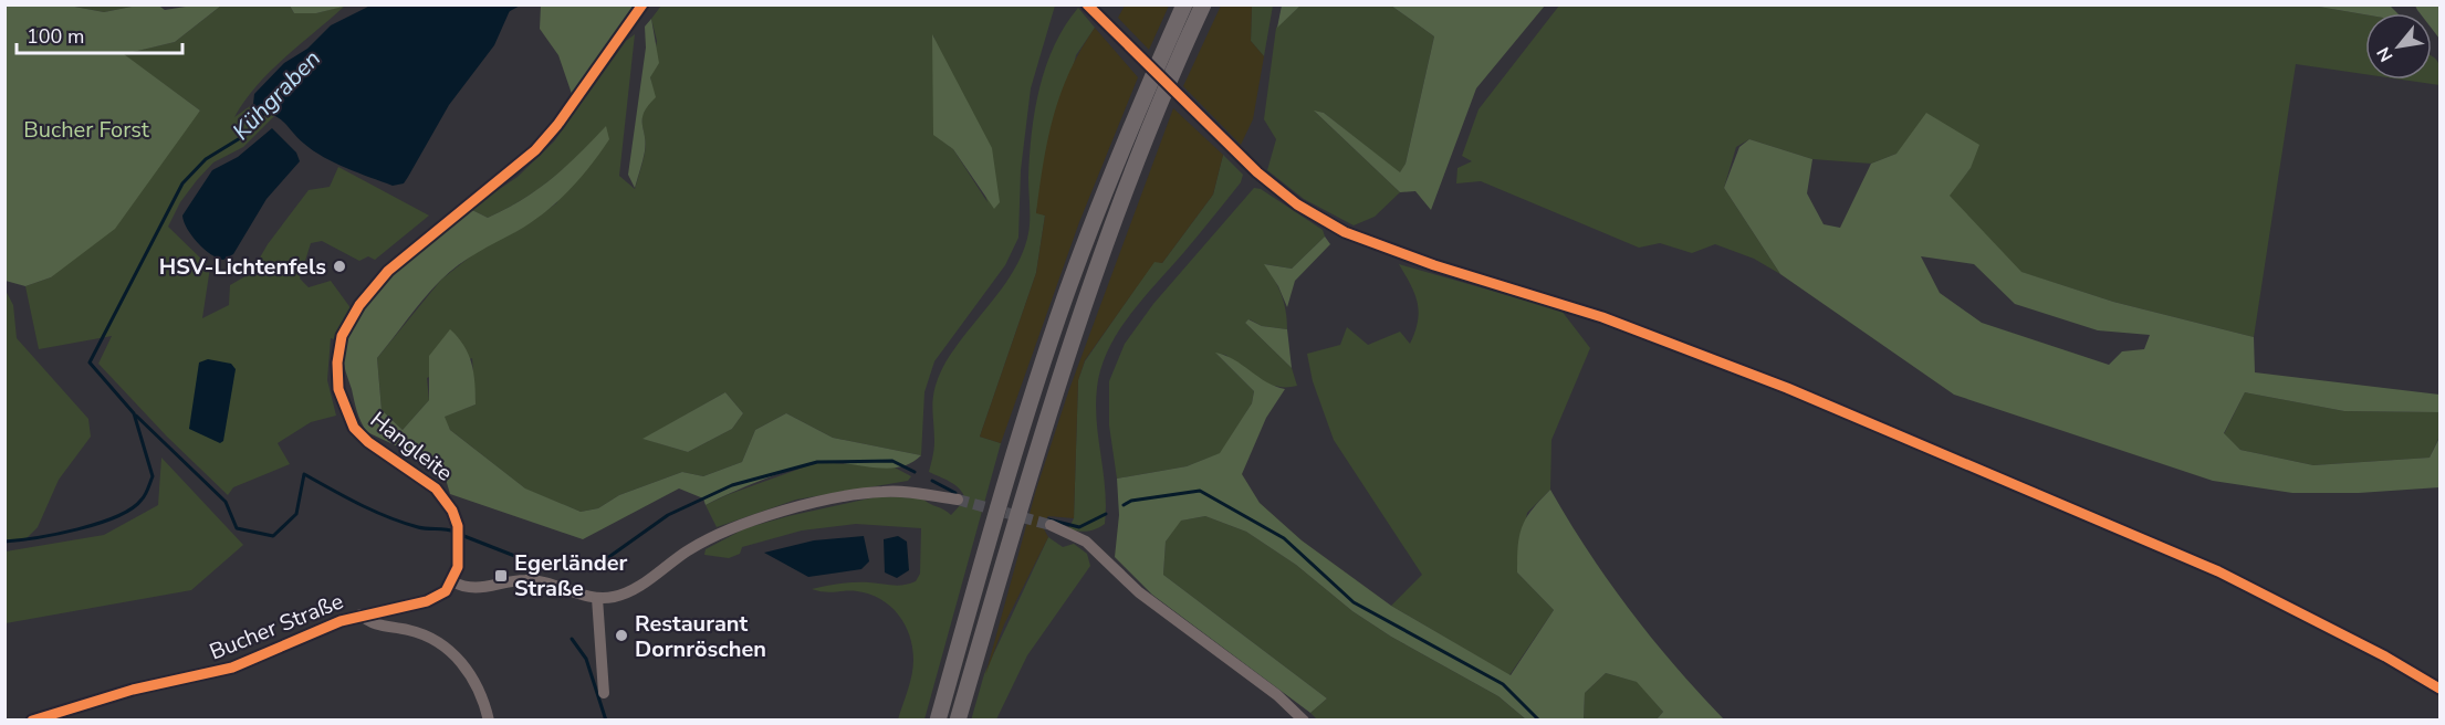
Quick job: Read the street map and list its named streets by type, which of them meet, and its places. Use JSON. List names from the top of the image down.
{
  "streets": {
    "street": ["Hangleite", "Bucher Straße"]
  },
  "crossings": [
    ["Hangleite", "Bucher Straße"]
  ],
  "water": ["Kühgraben"],
  "parks": ["Bucher Forst"],
  "places": {
    "other": ["HSV-Lichtenfels", "Restaurant Dornröschen"],
    "transit": ["Egerländer Straße"]
  },
  "scale_bar": "100 m",
  "north": "bottom left"
}
